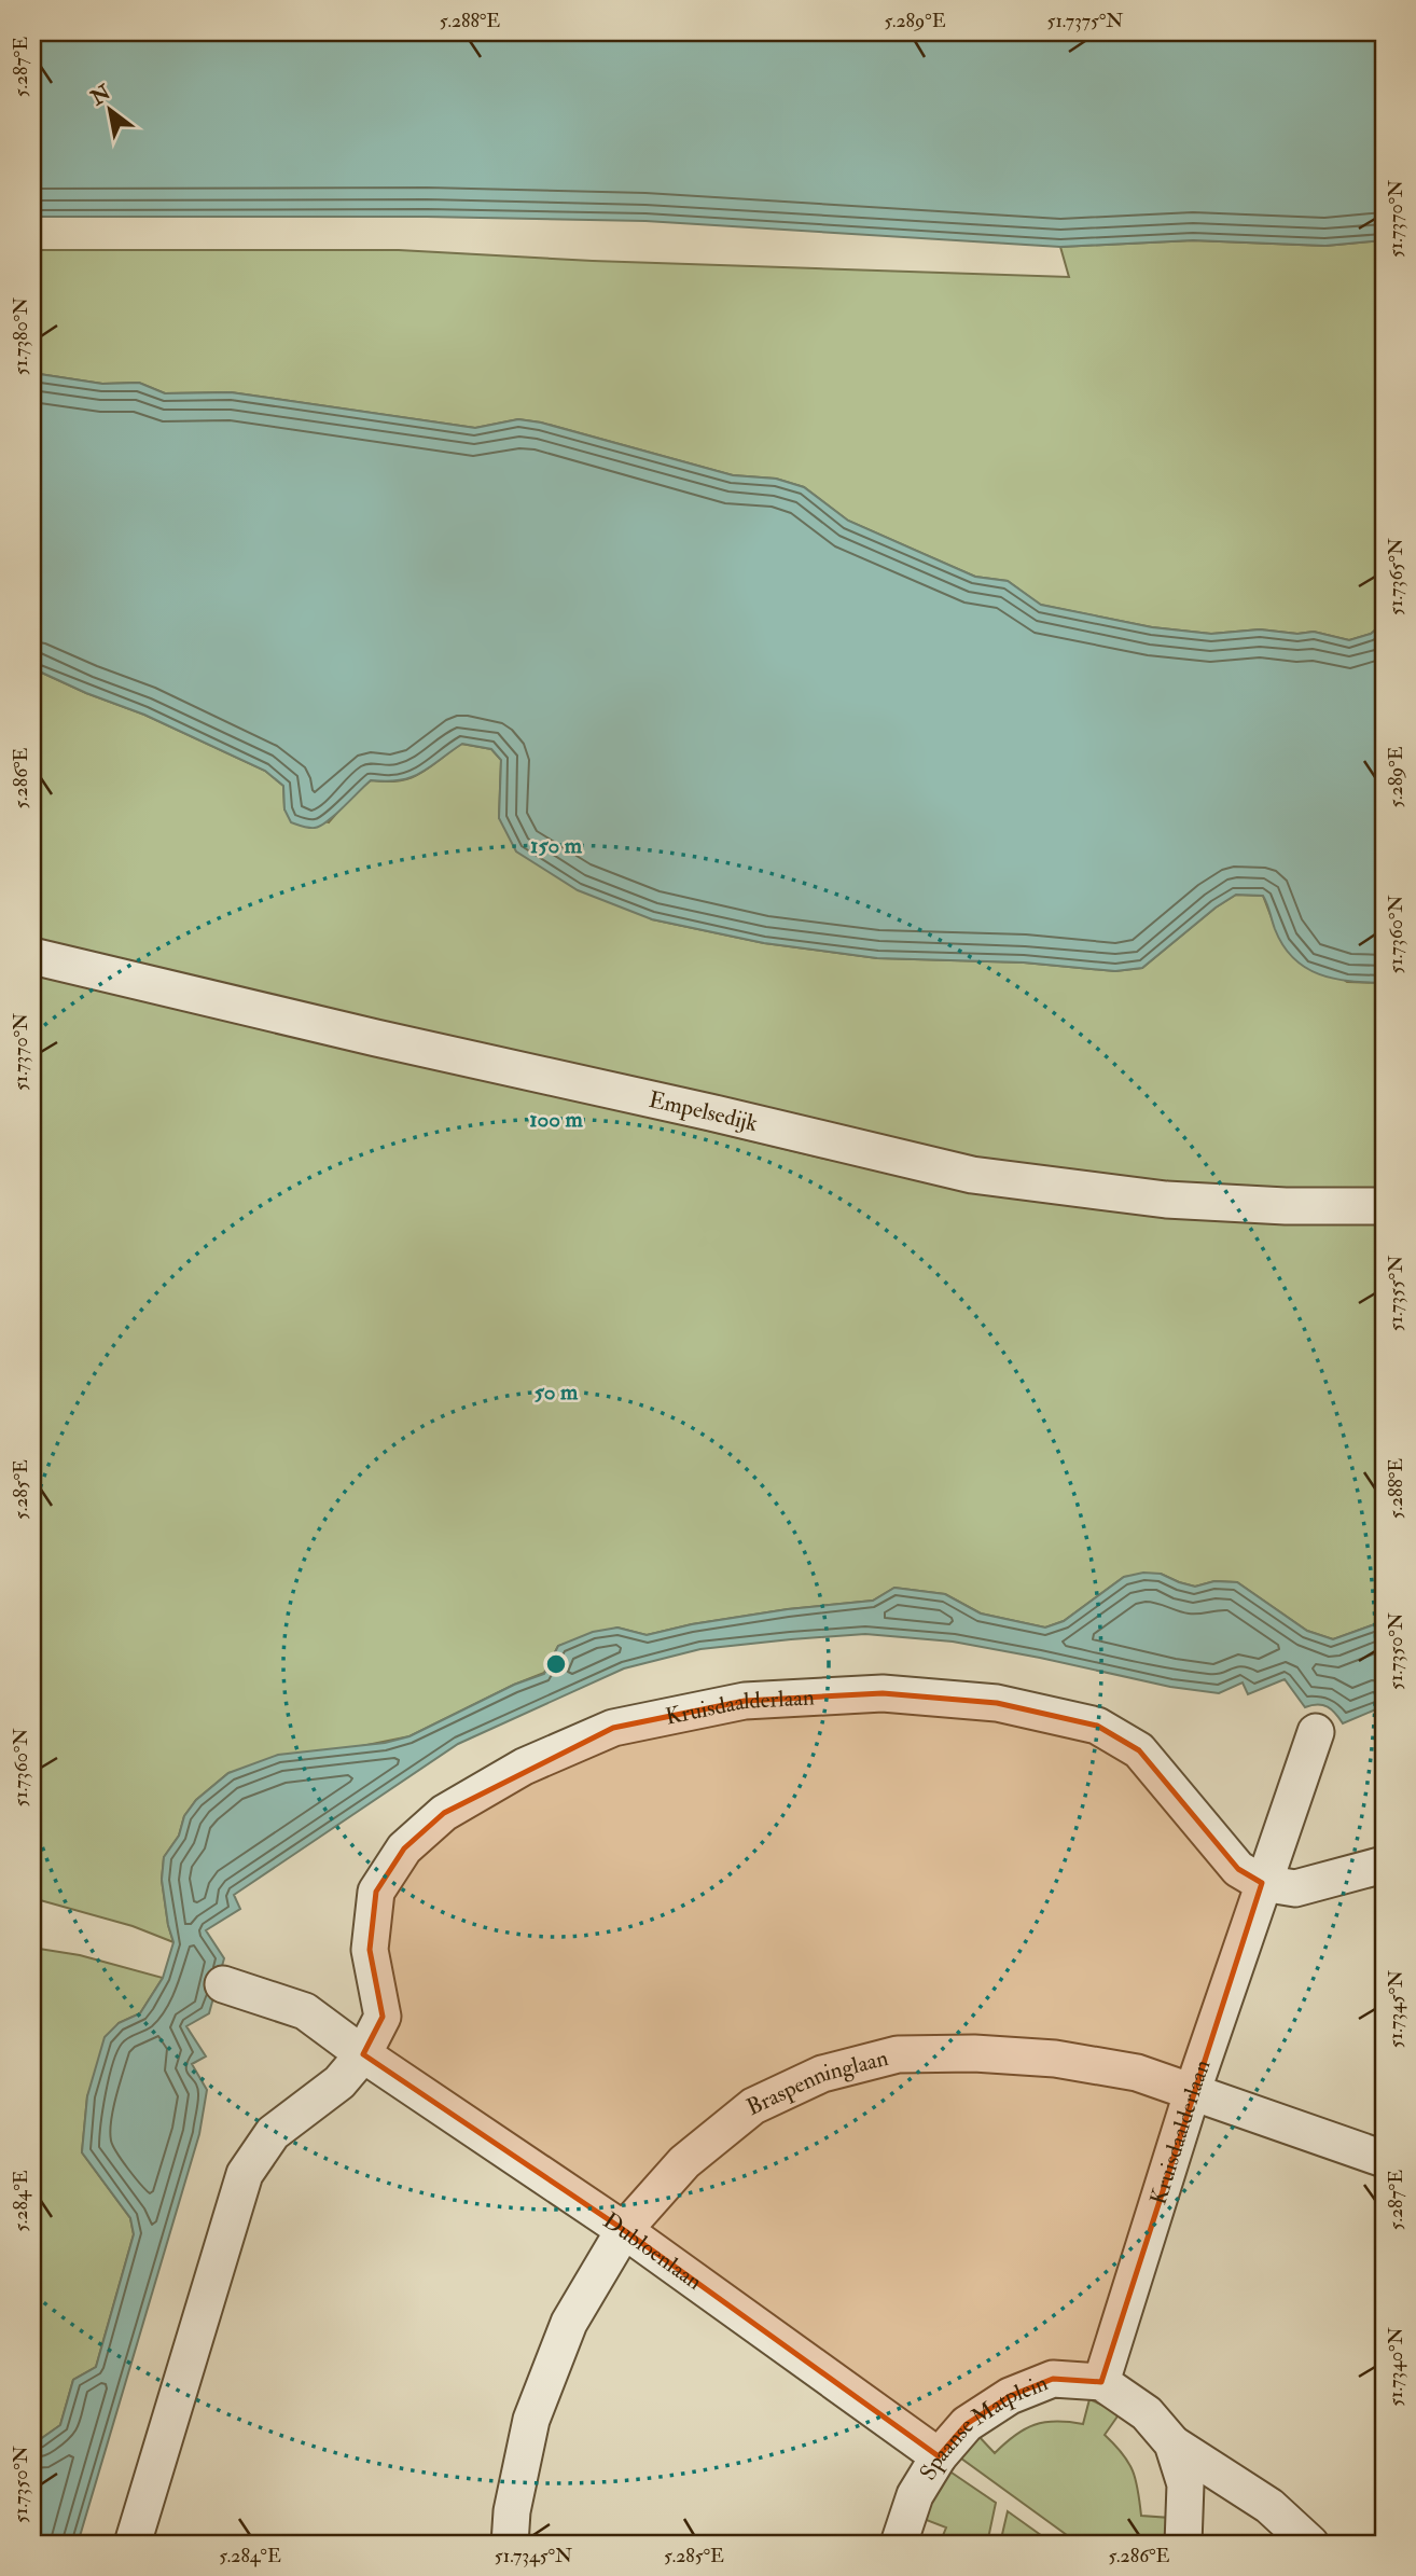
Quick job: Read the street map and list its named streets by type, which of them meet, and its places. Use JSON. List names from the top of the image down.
{
  "streets": {
    "street": [
      "Empelsedijk",
      "Kruisdaalderlaan",
      "Braspenninglaan",
      "Dubloenlaan",
      "Spaanse Matplein"
    ]
  },
  "crossings": [
    ["Kruisdaalderlaan", "Braspenninglaan"],
    ["Kruisdaalderlaan", "Dubloenlaan"],
    ["Kruisdaalderlaan", "Spaanse Matplein"],
    ["Braspenninglaan", "Dubloenlaan"],
    ["Dubloenlaan", "Spaanse Matplein"]
  ],
  "north": "top left",
  "coordinates": [
    "5.288°E",
    "5.289°E",
    "51.7375°N",
    "5.287°E",
    "51.7370°N",
    "51.7380°N",
    "51.7365°N",
    "5.286°E",
    "51.7360°N",
    "51.7355°N",
    "5.285°E",
    "51.7350°N",
    "51.7345°N",
    "5.284°E",
    "51.7340°N"
  ],
  "rings": ["150 m", "100 m", "50 m"]
}
